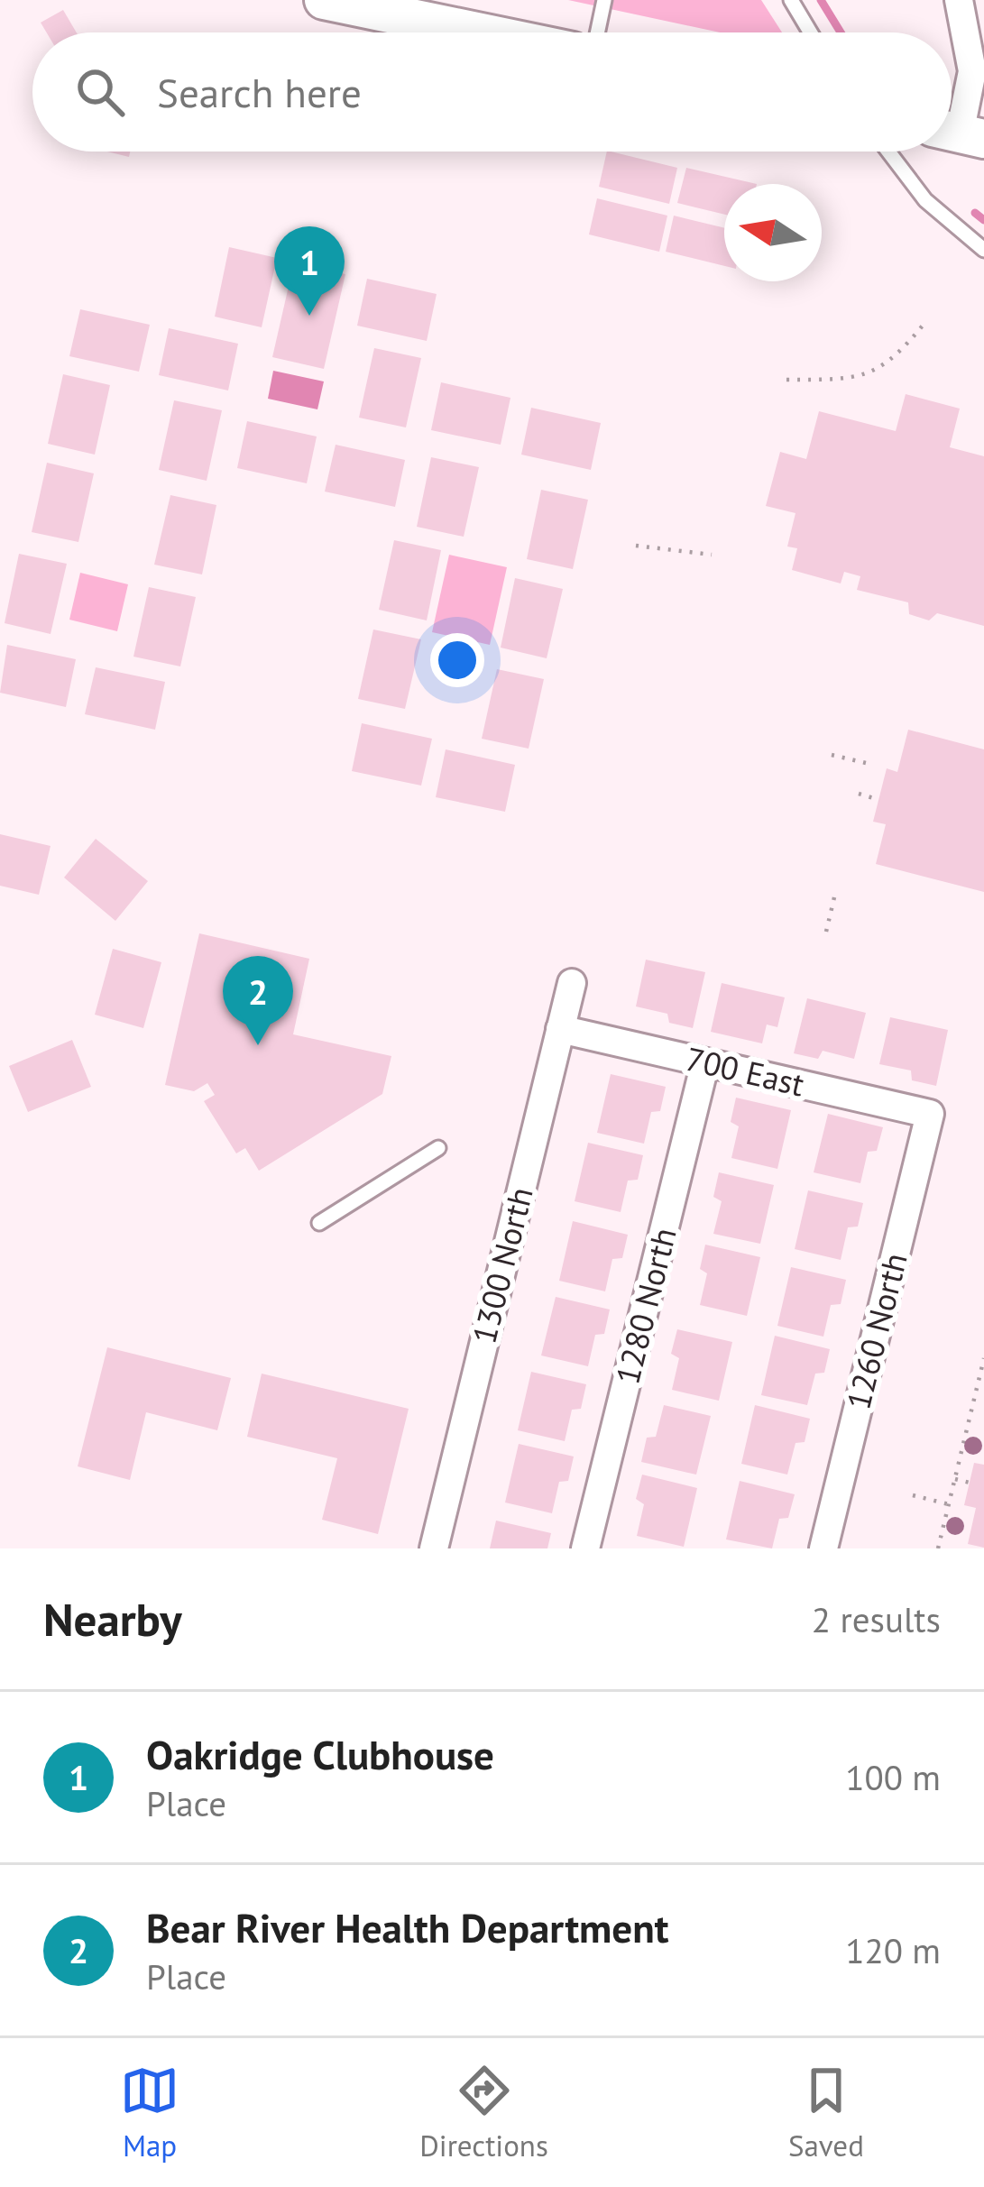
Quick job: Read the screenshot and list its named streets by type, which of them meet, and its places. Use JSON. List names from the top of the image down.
{
  "streets": {
    "street": [
      "700 East",
      "1300 North",
      "1280 North",
      "1260 North"
    ]
  },
  "crossings": [
    ["700 East", "1300 North"],
    ["700 East", "1280 North"],
    ["700 East", "1260 North"]
  ],
  "north": "left",
  "page": {
    "search": "Search here",
    "pins": ["1", "2"],
    "heading": ["Nearby", "2 results"],
    "list": [
      {
        "mark": "1",
        "name": "Oakridge Clubhouse",
        "note": "Place",
        "value": "100 m"
      },
      {
        "mark": "2",
        "name": "Bear River Health Department",
        "note": "Place",
        "value": "120 m"
      }
    ],
    "nav": ["Map", "Directions", "Saved"]
  }
}
